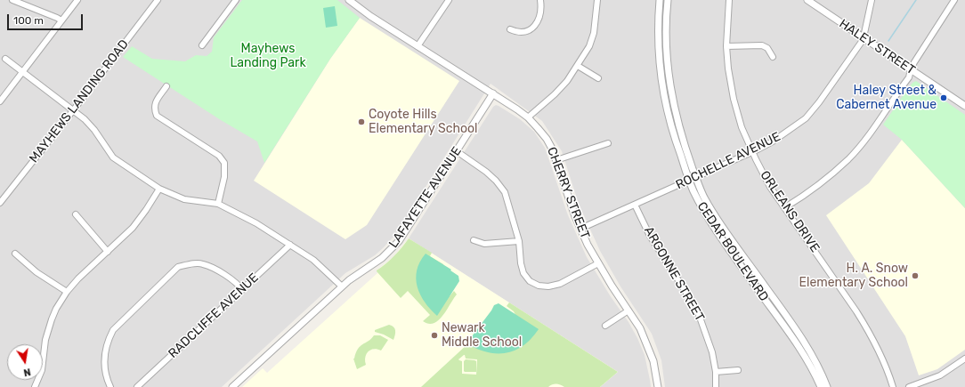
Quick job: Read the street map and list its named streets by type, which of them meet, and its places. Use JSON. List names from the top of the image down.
{
  "streets": {
    "street": [
      "HALEY STREET",
      "MAYHEWS LANDING ROAD",
      "ROCHELLE AVENUE",
      "CHERRY STREET",
      "LAFAYETTE AVENUE",
      "ORLEANS DRIVE",
      "CEDAR BOULEVARD",
      "ARGONNE STREET",
      "RADCLIFFE AVENUE"
    ]
  },
  "crossings": [
    ["HALEY STREET", "ROCHELLE AVENUE"],
    ["ROCHELLE AVENUE", "CHERRY STREET"],
    ["ROCHELLE AVENUE", "ORLEANS DRIVE"],
    ["ROCHELLE AVENUE", "CEDAR BOULEVARD"],
    ["ROCHELLE AVENUE", "ARGONNE STREET"],
    ["CHERRY STREET", "LAFAYETTE AVENUE"]
  ],
  "parks": ["Mayhews Landing Park"],
  "places": [
    "Haley Street & Cabernet Avenue",
    "Coyote Hills Elementary School",
    "H. A. Snow Elementary School",
    "Newark Middle School"
  ],
  "scale_bar": "100 m",
  "north": "bottom"
}
